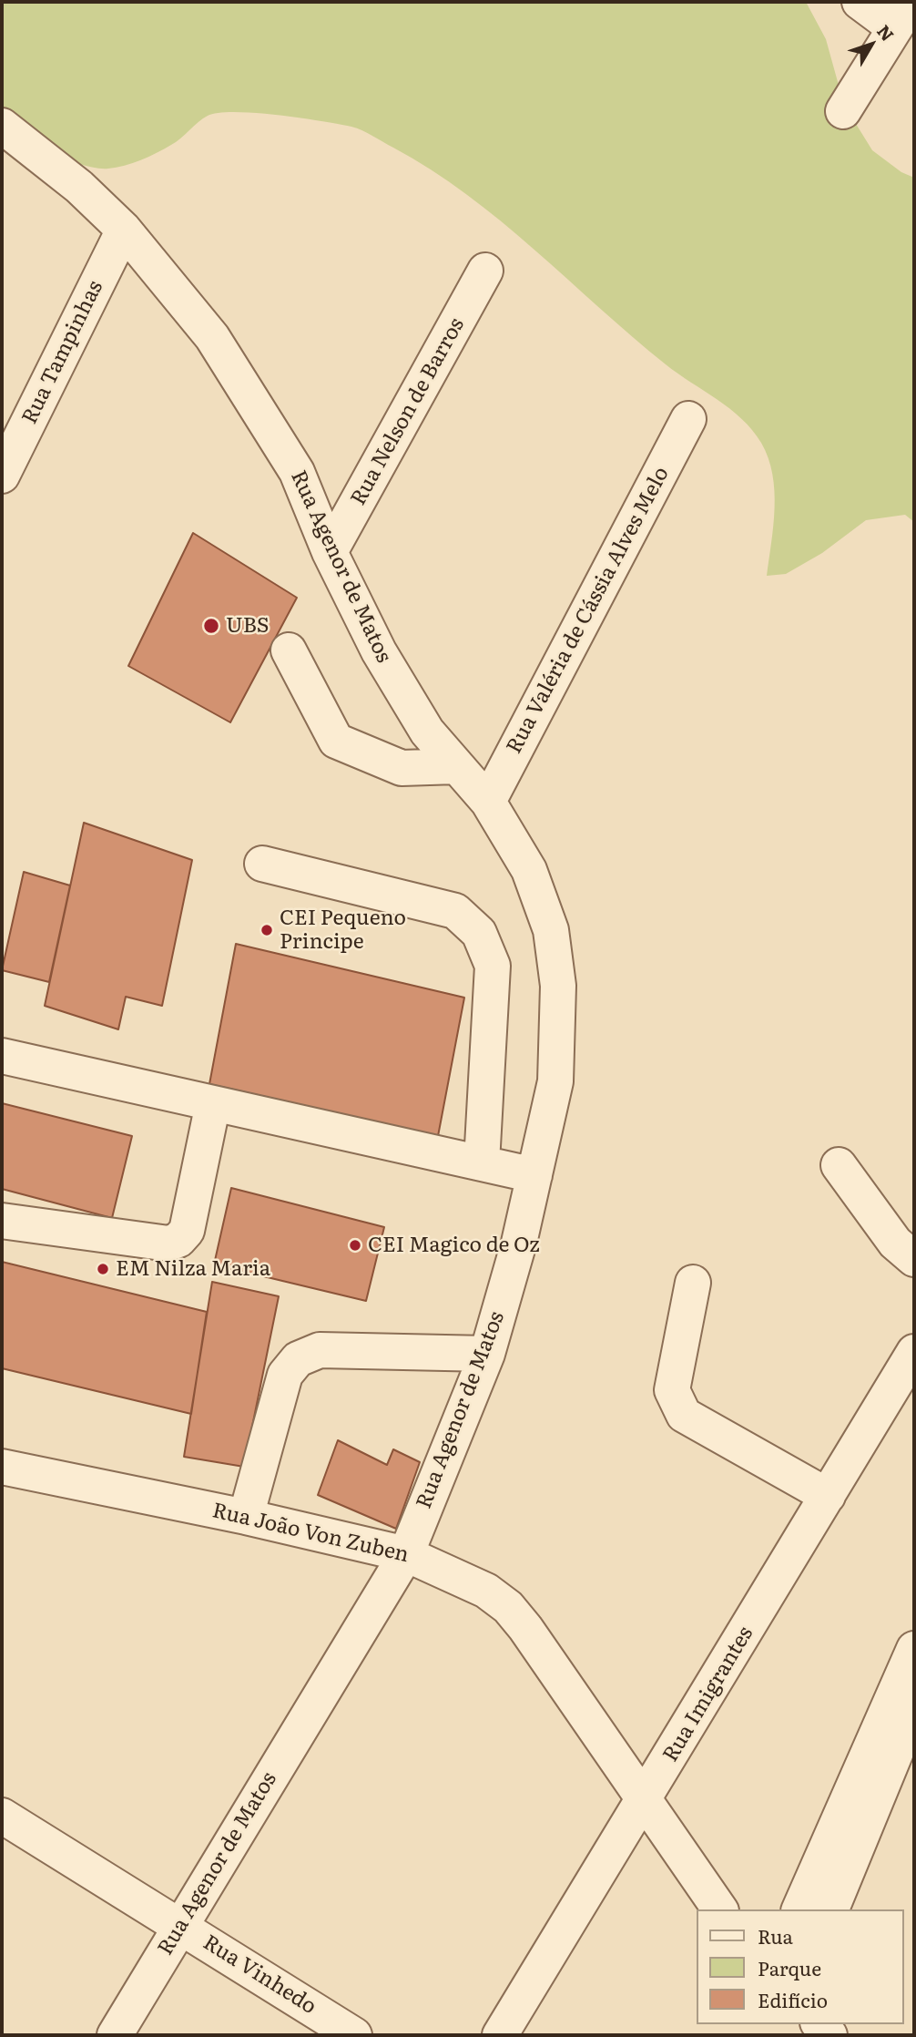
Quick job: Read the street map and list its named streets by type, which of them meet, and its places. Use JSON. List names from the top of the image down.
{
  "streets": {
    "street": [
      "Rua Tampinhas",
      "Rua Nelson de Barros",
      "Rua Agenor de Matos",
      "Rua Valéria de Cássia Alves Melo",
      "Rua João Von Zuben",
      "Rua Imigrantes",
      "Rua Vinhedo"
    ]
  },
  "crossings": [
    ["Rua Tampinhas", "Rua Agenor de Matos"],
    ["Rua Nelson de Barros", "Rua Agenor de Matos"],
    ["Rua Agenor de Matos", "Rua Valéria de Cássia Alves Melo"],
    ["Rua Agenor de Matos", "Rua João Von Zuben"],
    ["Rua Agenor de Matos", "Rua Vinhedo"],
    ["Rua João Von Zuben", "Rua Imigrantes"]
  ],
  "places": [
    "UBS",
    "CEI Pequeno Principe",
    "CEI Magico de Oz",
    "EM Nilza Maria"
  ],
  "legend": ["Rua", "Parque", "Edifício"],
  "north": "top right"
}
